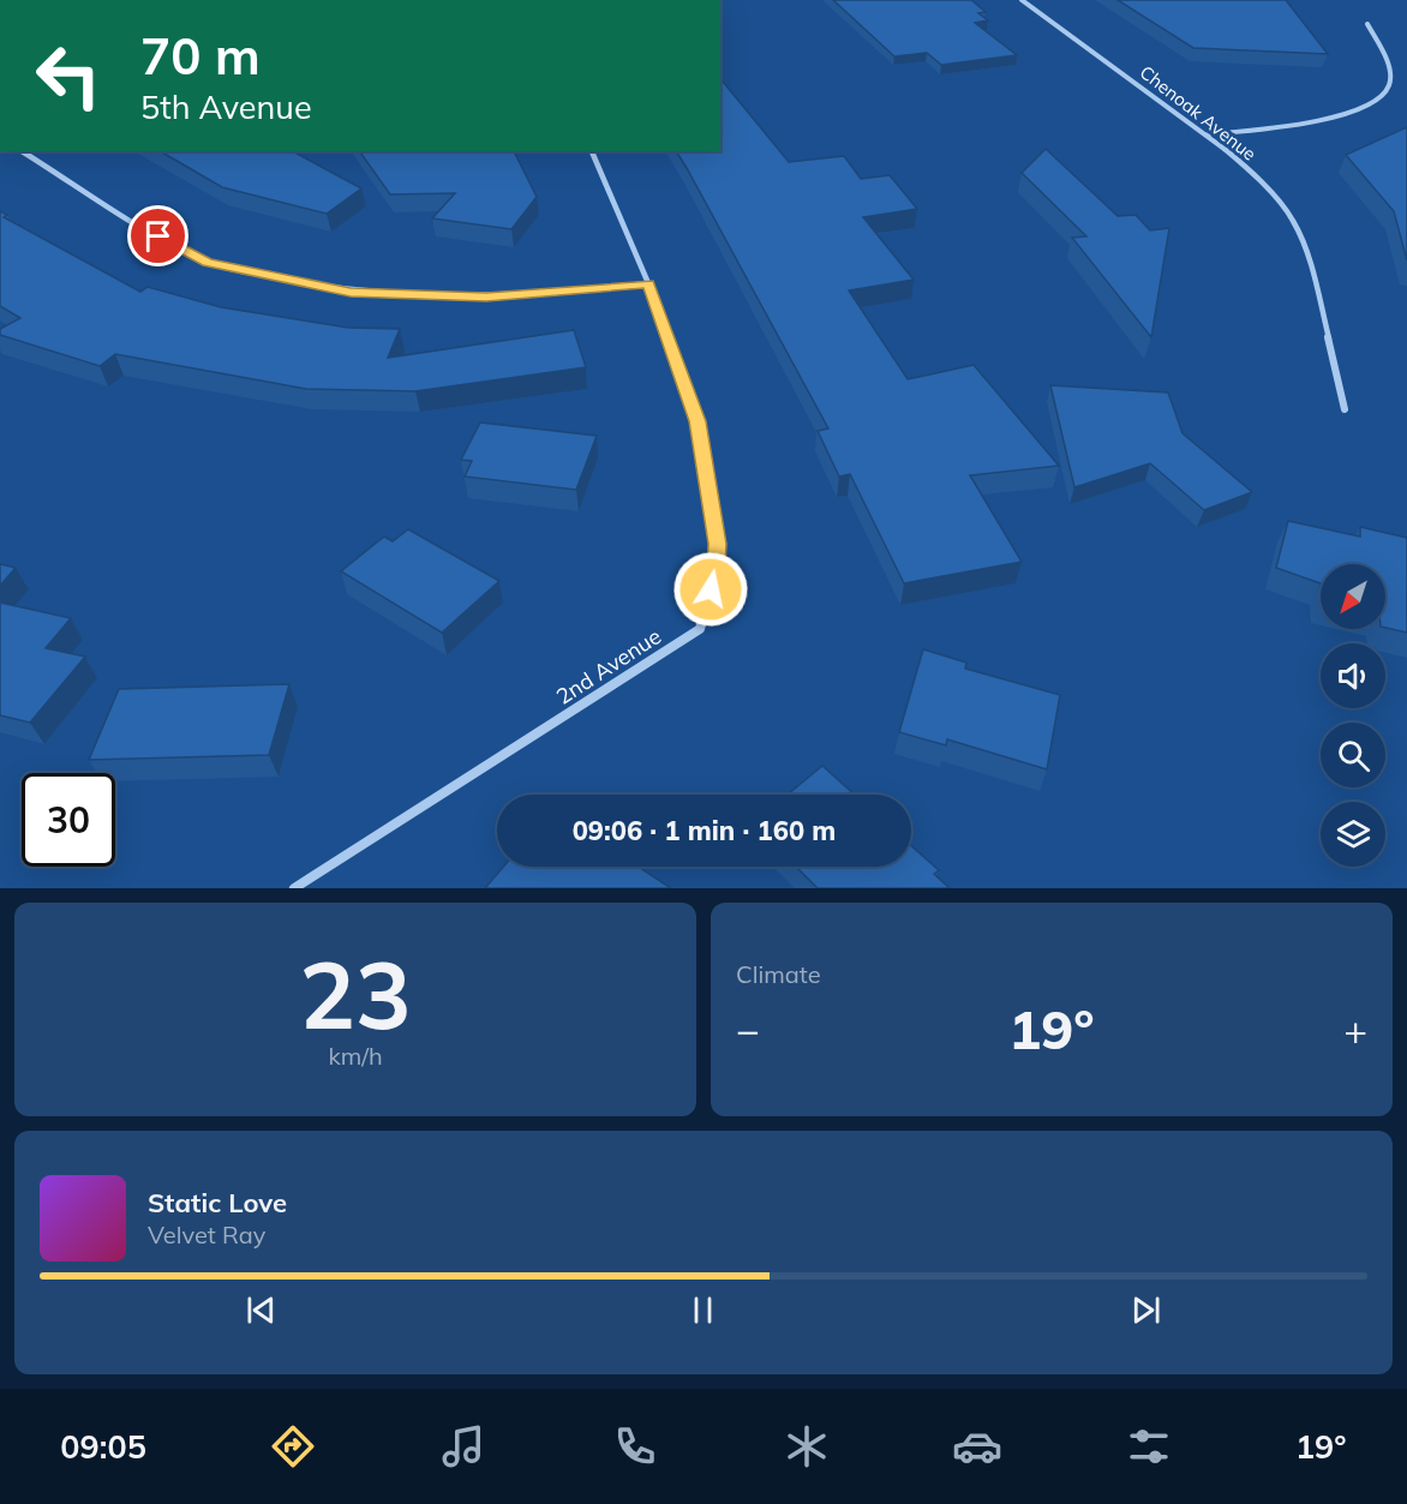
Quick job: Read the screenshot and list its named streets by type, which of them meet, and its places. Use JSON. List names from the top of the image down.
{
  "streets": {
    "street": ["Chenoak Avenue", "2nd Avenue"]
  },
  "north": "bottom left",
  "page": {
    "turn": ["70 m", "5th Avenue"],
    "limit": "30",
    "trip": "09:06 · 1 min · 160 m",
    "tile": [
      ["23", "km/h"],
      "Climate"
    ],
    "heat": ["−", "19°", "+"],
    "song": ["Static Love", "Velvet Ray"],
    "tabs": ["09:05", "19°"]
  }
}
